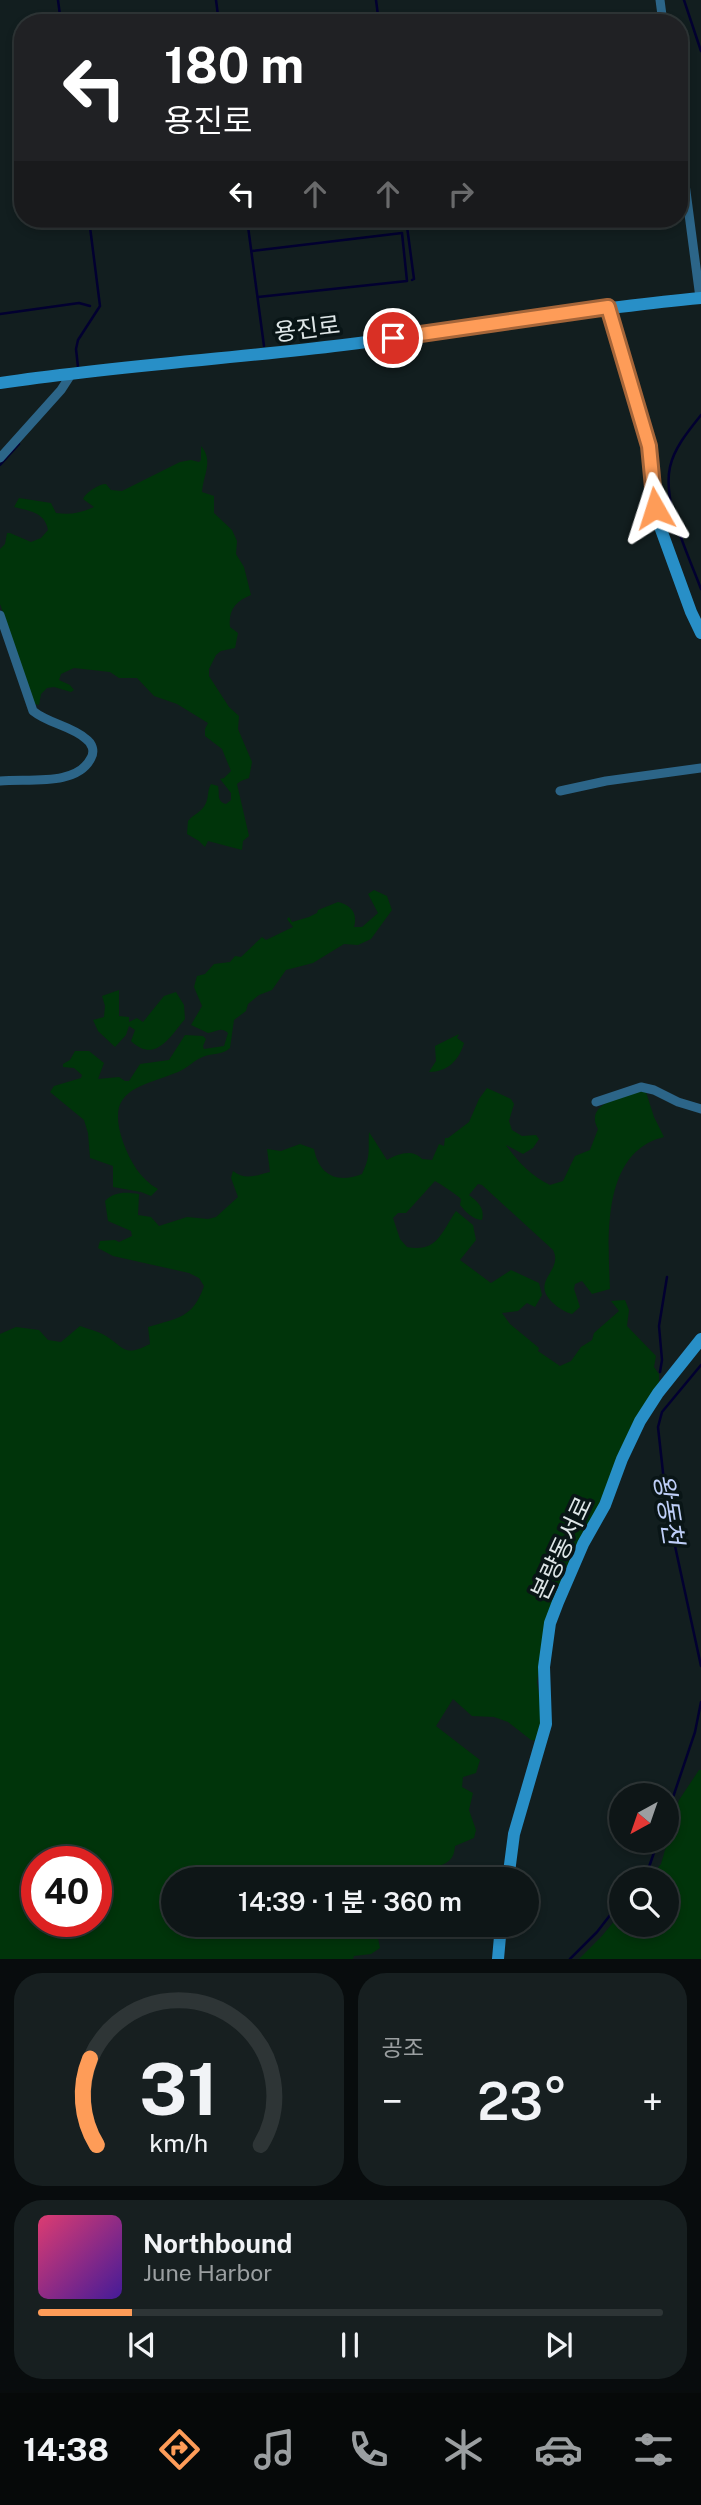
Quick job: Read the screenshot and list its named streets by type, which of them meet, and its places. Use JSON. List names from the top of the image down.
{
  "streets": {
    "street": ["용진로", "본량동서로"]
  },
  "water": ["왕동천"],
  "north": "bottom left",
  "page": {
    "turn": ["180 m", "용진로"],
    "limit": "40",
    "trip": "14:39 · 1 분 · 360 m",
    "tile": "공조",
    "heat": ["−", "23°", "+"],
    "song": ["Northbound", "June Harbor"],
    "tabs": "14:38",
    "gauge": ["31", "km/h"]
  }
}
